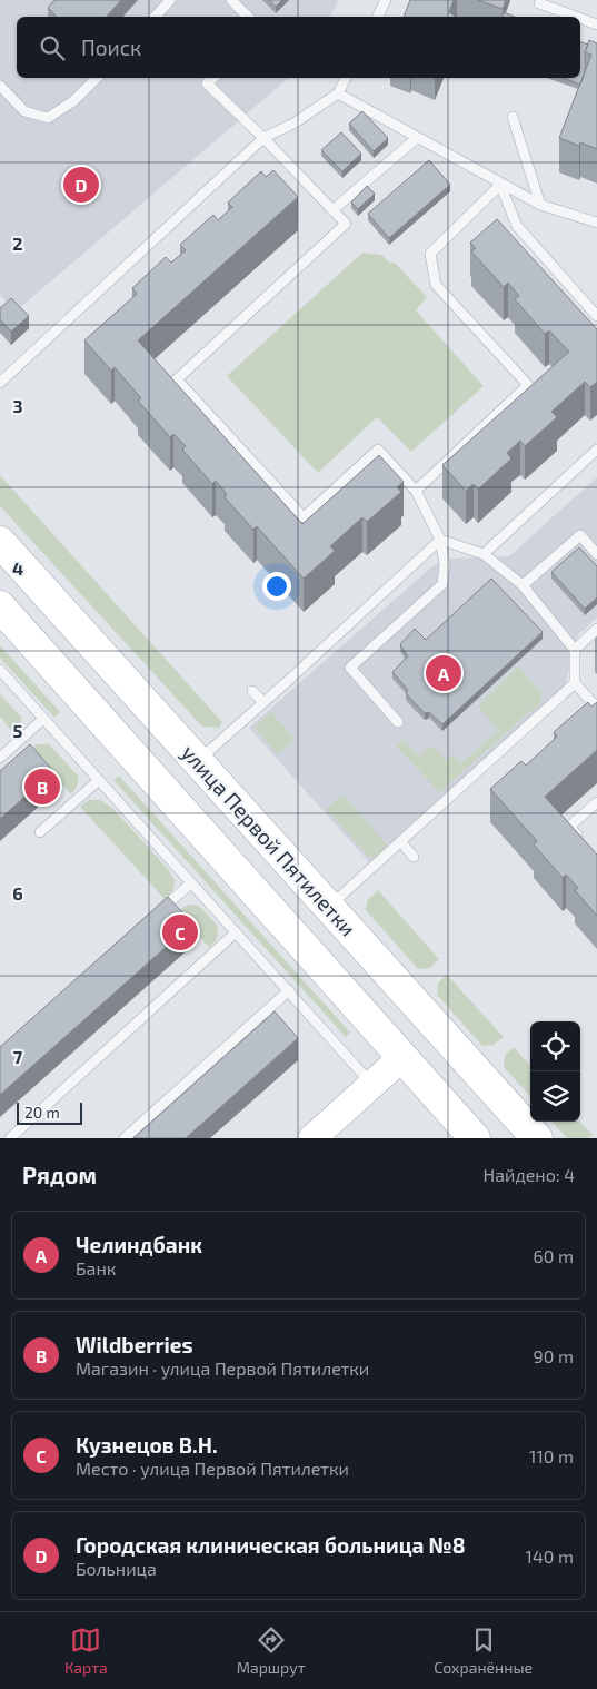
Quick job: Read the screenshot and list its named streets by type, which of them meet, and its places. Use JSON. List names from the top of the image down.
{
  "streets": {
    "main road": ["улица Первой Пятилетки"]
  },
  "scale_bar": "20 m",
  "page": {
    "search": "Поиск",
    "pins": [
      "D",
      "A",
      "B",
      "C"
    ],
    "scale": "20 m",
    "heading": ["Рядом", "Найдено: 4"],
    "list": [
      {
        "mark": "A",
        "name": "Челиндбанк",
        "note": "Банк",
        "value": "60 m"
      },
      {
        "mark": "B",
        "name": "Wildberries",
        "note": "Магазин · улица Первой Пятилетки",
        "value": "90 m"
      },
      {
        "mark": "C",
        "name": "Кузнецов В.Н.",
        "note": "Место · улица Первой Пятилетки",
        "value": "110 m"
      },
      {
        "mark": "D",
        "name": "Городская клиническая больница №8",
        "note": "Больница",
        "value": "140 m"
      }
    ],
    "nav": ["Карта", "Маршрут", "Сохранённые"]
  },
  "grid": {
    "rows": [
      "2",
      "3",
      "4",
      "5",
      "6",
      "7"
    ]
  }
}
